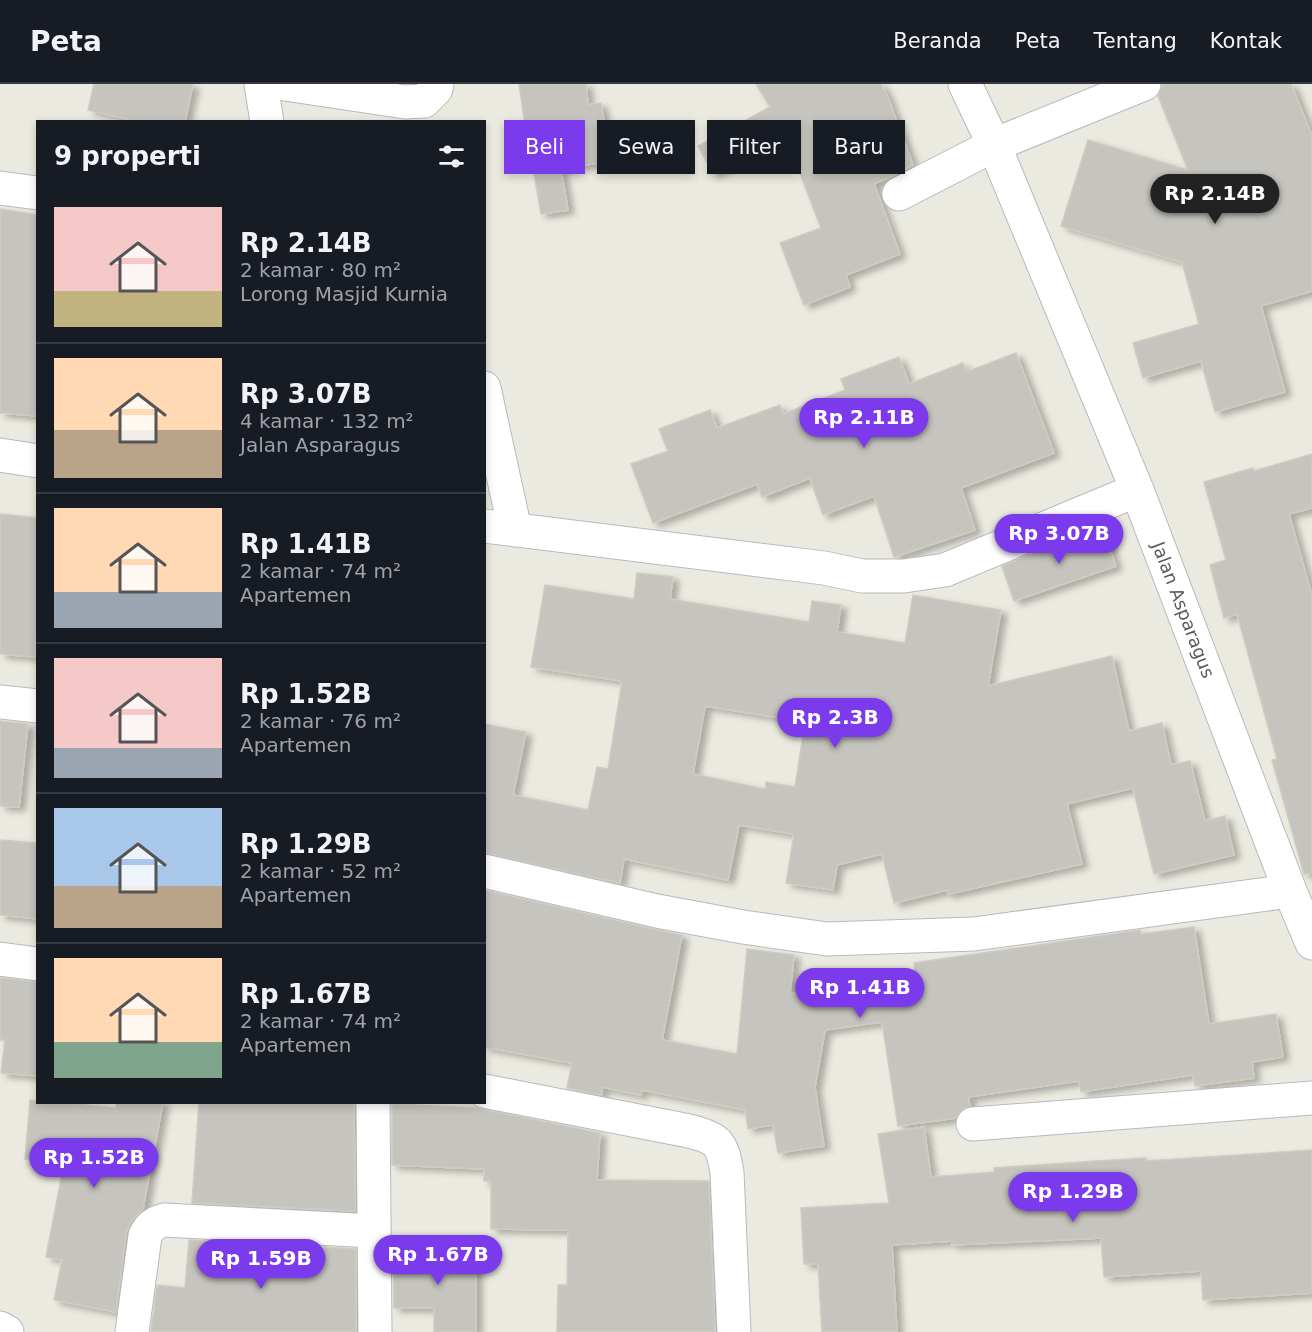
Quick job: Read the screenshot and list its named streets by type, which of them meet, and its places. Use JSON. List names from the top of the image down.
{
  "streets": {
    "street": ["Jalan Asparagus"]
  },
  "page": {
    "header": "Peta",
    "nav": [
      "Beranda",
      "Peta",
      "Tentang",
      "Kontak"
    ],
    "chip": [
      "Beli",
      "Sewa",
      "Filter",
      "Baru"
    ],
    "heading": "9 properti",
    "price": [
      "Rp 2.14B",
      "Rp 2.11B",
      "Rp 3.07B",
      "Rp 2.3B",
      "Rp 1.41B",
      "Rp 1.52B",
      "Rp 1.29B",
      "Rp 1.67B",
      "Rp 1.59B"
    ],
    "list": [
      {
        "name": "Rp 2.14B",
        "note": "2 kamar · 80 m² · Lorong Masjid Kurnia"
      },
      {
        "name": "Rp 3.07B",
        "note": "4 kamar · 132 m² · Jalan Asparagus"
      },
      {
        "name": "Rp 1.41B",
        "note": "2 kamar · 74 m² · Apartemen"
      },
      {
        "name": "Rp 1.52B",
        "note": "2 kamar · 76 m² · Apartemen"
      },
      {
        "name": "Rp 1.29B",
        "note": "2 kamar · 52 m² · Apartemen"
      },
      {
        "name": "Rp 1.67B",
        "note": "2 kamar · 74 m² · Apartemen"
      }
    ]
  }
}
